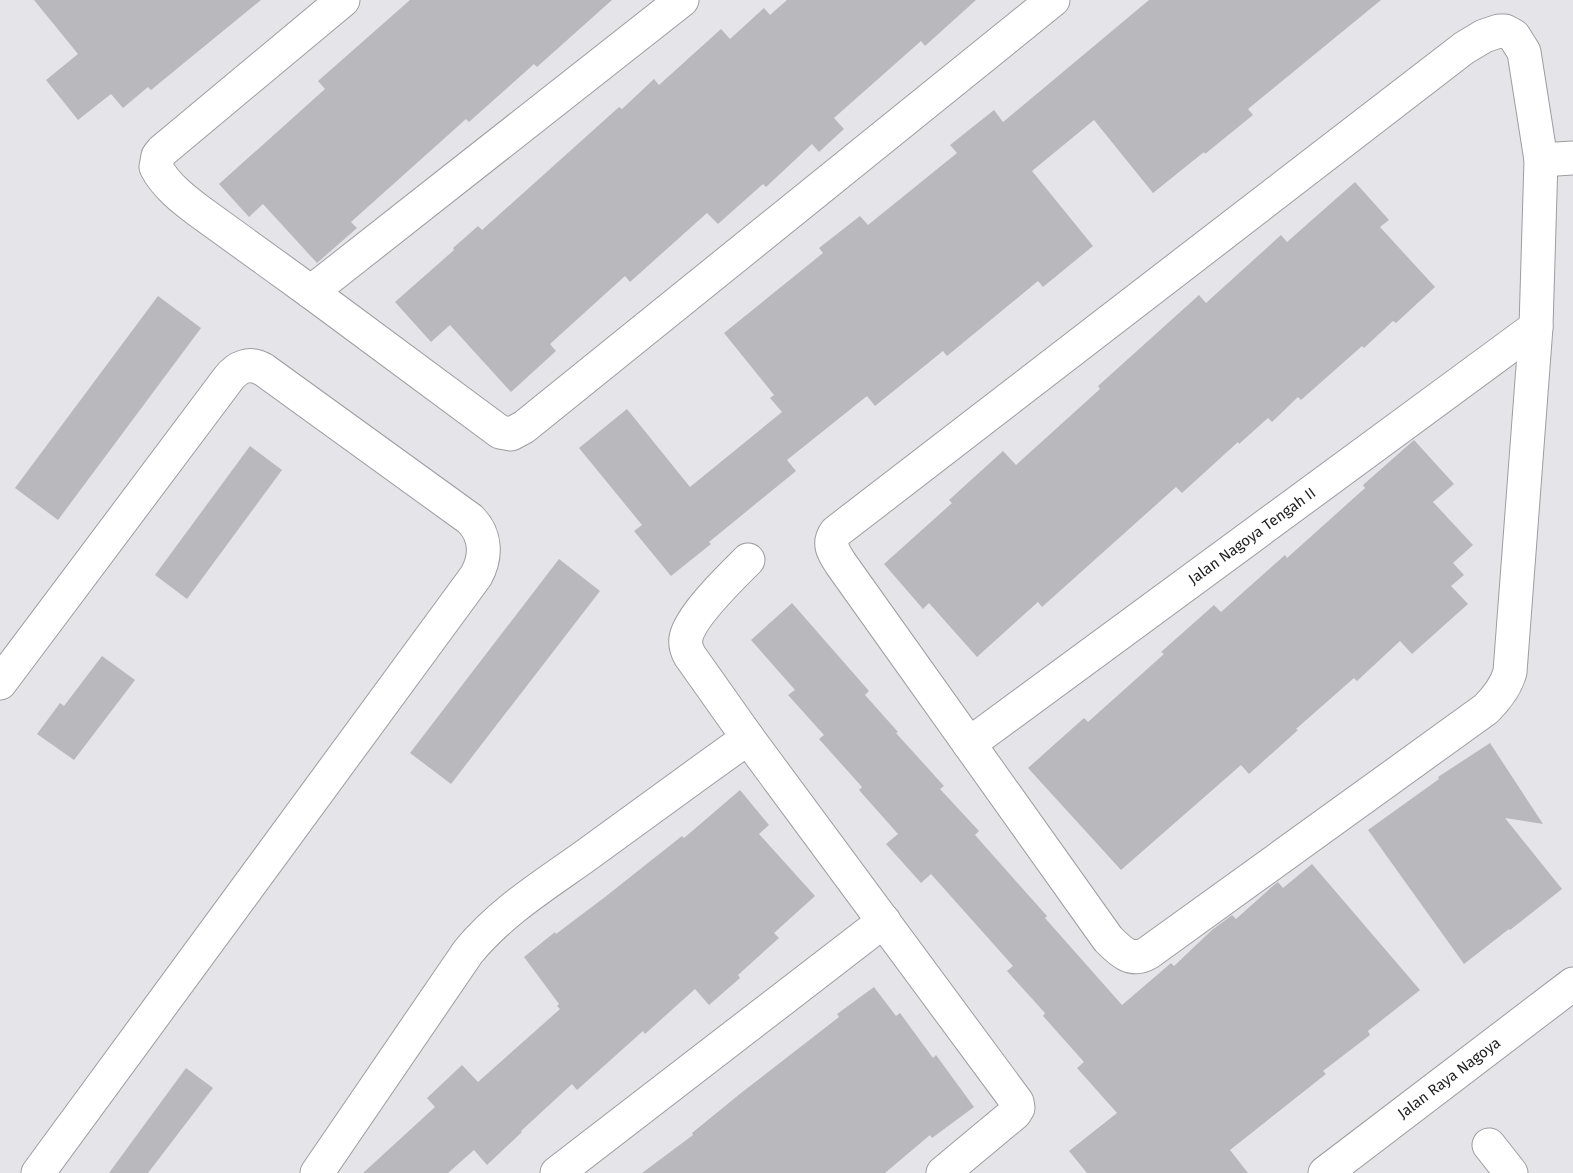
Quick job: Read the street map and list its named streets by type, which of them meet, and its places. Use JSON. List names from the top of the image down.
{
  "streets": {
    "street": ["Jalan Nagoya Tengah II", "Jalan Raya Nagoya"]
  }
}
